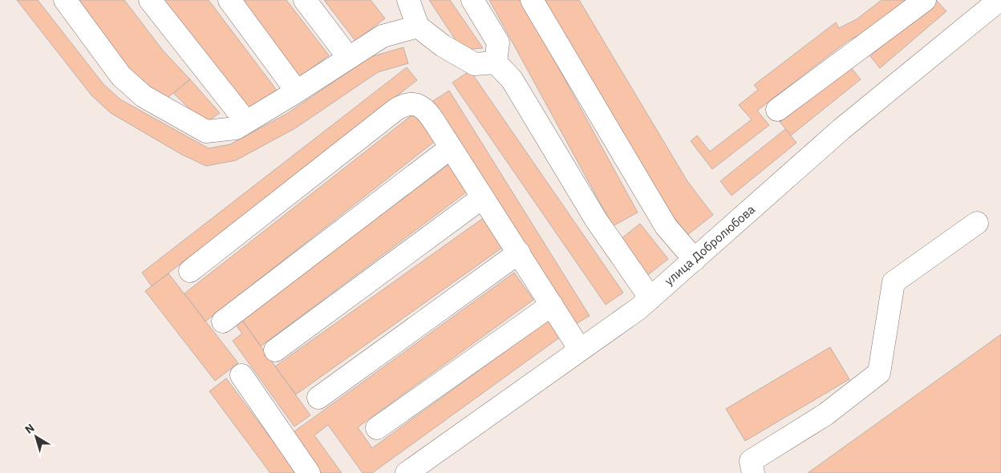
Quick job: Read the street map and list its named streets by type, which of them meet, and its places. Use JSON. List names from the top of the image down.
{
  "streets": {
    "street": ["улица Добролюбова"]
  },
  "north": "top left"
}
